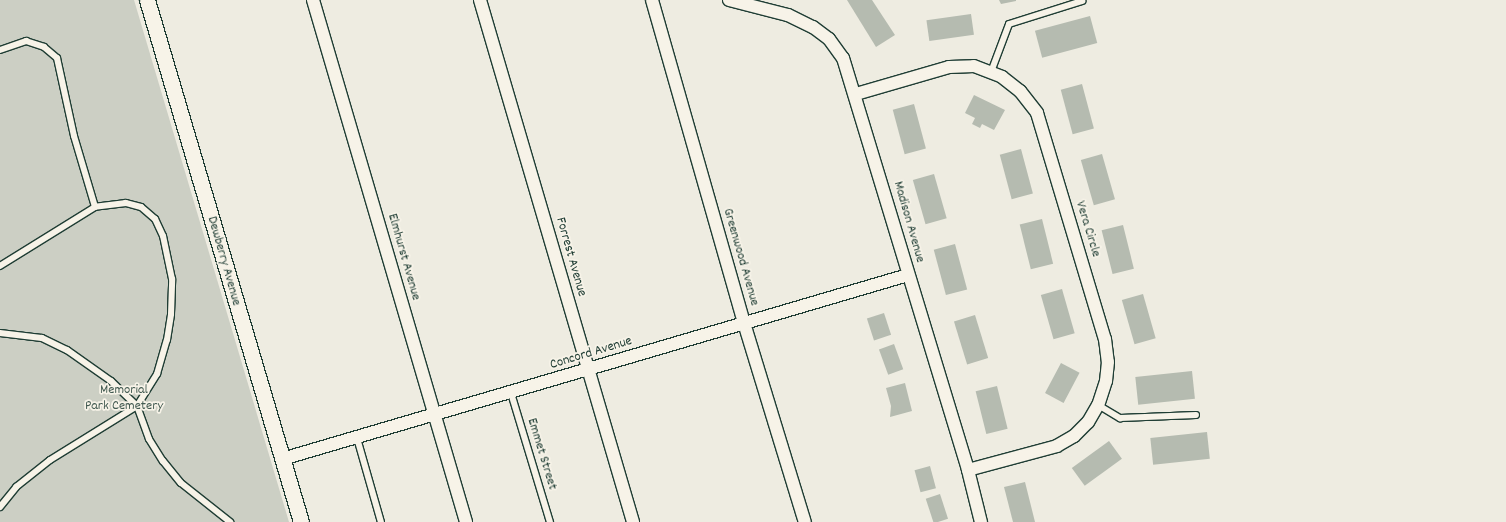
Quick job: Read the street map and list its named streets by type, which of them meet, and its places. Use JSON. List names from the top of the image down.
{
  "streets": {
    "street": [
      "Madison Avenue",
      "Vera Circle",
      "Elmhurst Avenue",
      "Forrest Avenue",
      "Greenwood Avenue",
      "Dewberry Avenue",
      "Concord Avenue"
    ],
    "lane": ["Emmet Street"]
  },
  "crossings": [
    ["Madison Avenue", "Vera Circle"],
    ["Madison Avenue", "Concord Avenue"],
    ["Elmhurst Avenue", "Concord Avenue"],
    ["Forrest Avenue", "Concord Avenue"],
    ["Greenwood Avenue", "Concord Avenue"],
    ["Dewberry Avenue", "Concord Avenue"],
    ["Concord Avenue", "Emmet Street"]
  ],
  "parks": ["Memorial Park Cemetery"]
}
